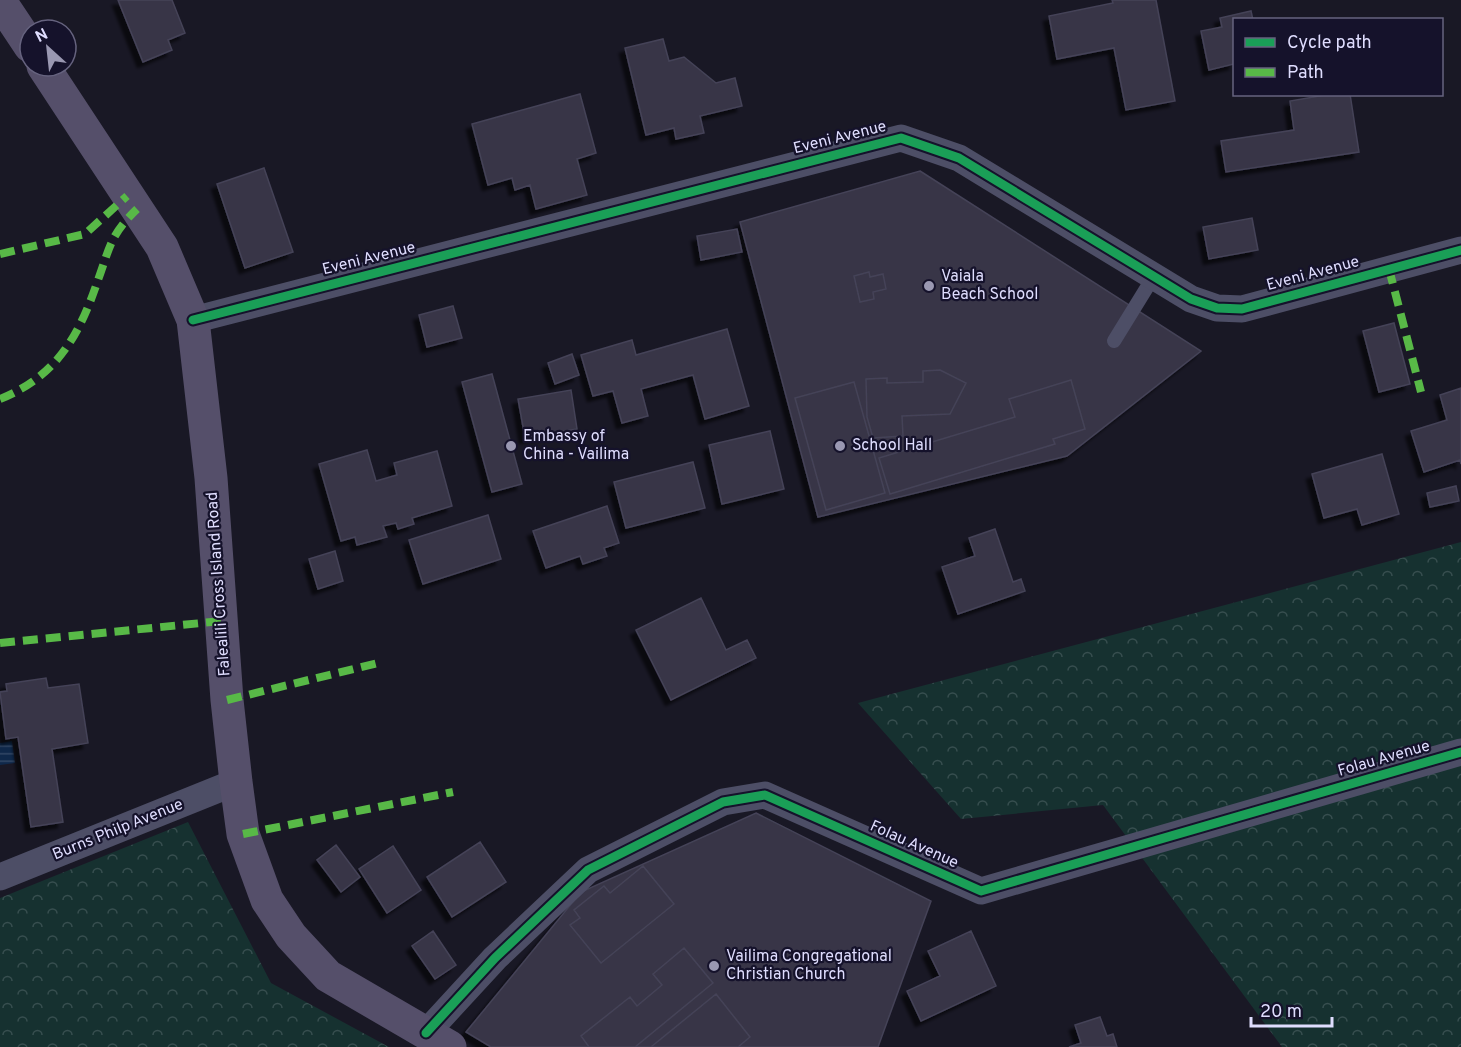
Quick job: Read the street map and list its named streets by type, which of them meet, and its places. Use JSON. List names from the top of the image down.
{
  "streets": {
    "main road": ["Falealili Cross Island Road"],
    "street": ["Eveni Avenue", "Folau Avenue", "Burns Philp Avenue"]
  },
  "crossings": [
    ["Eveni Avenue", "Falealili Cross Island Road"],
    ["Falealili Cross Island Road", "Folau Avenue"],
    ["Falealili Cross Island Road", "Burns Philp Avenue"]
  ],
  "places": [
    "Vaiala Beach School",
    "Embassy of China - Vailima",
    "School Hall",
    "Vailima Congregational Christian Church"
  ],
  "legend": ["Cycle path", "Path"],
  "scale_bar": "20 m",
  "north": "top left"
}
